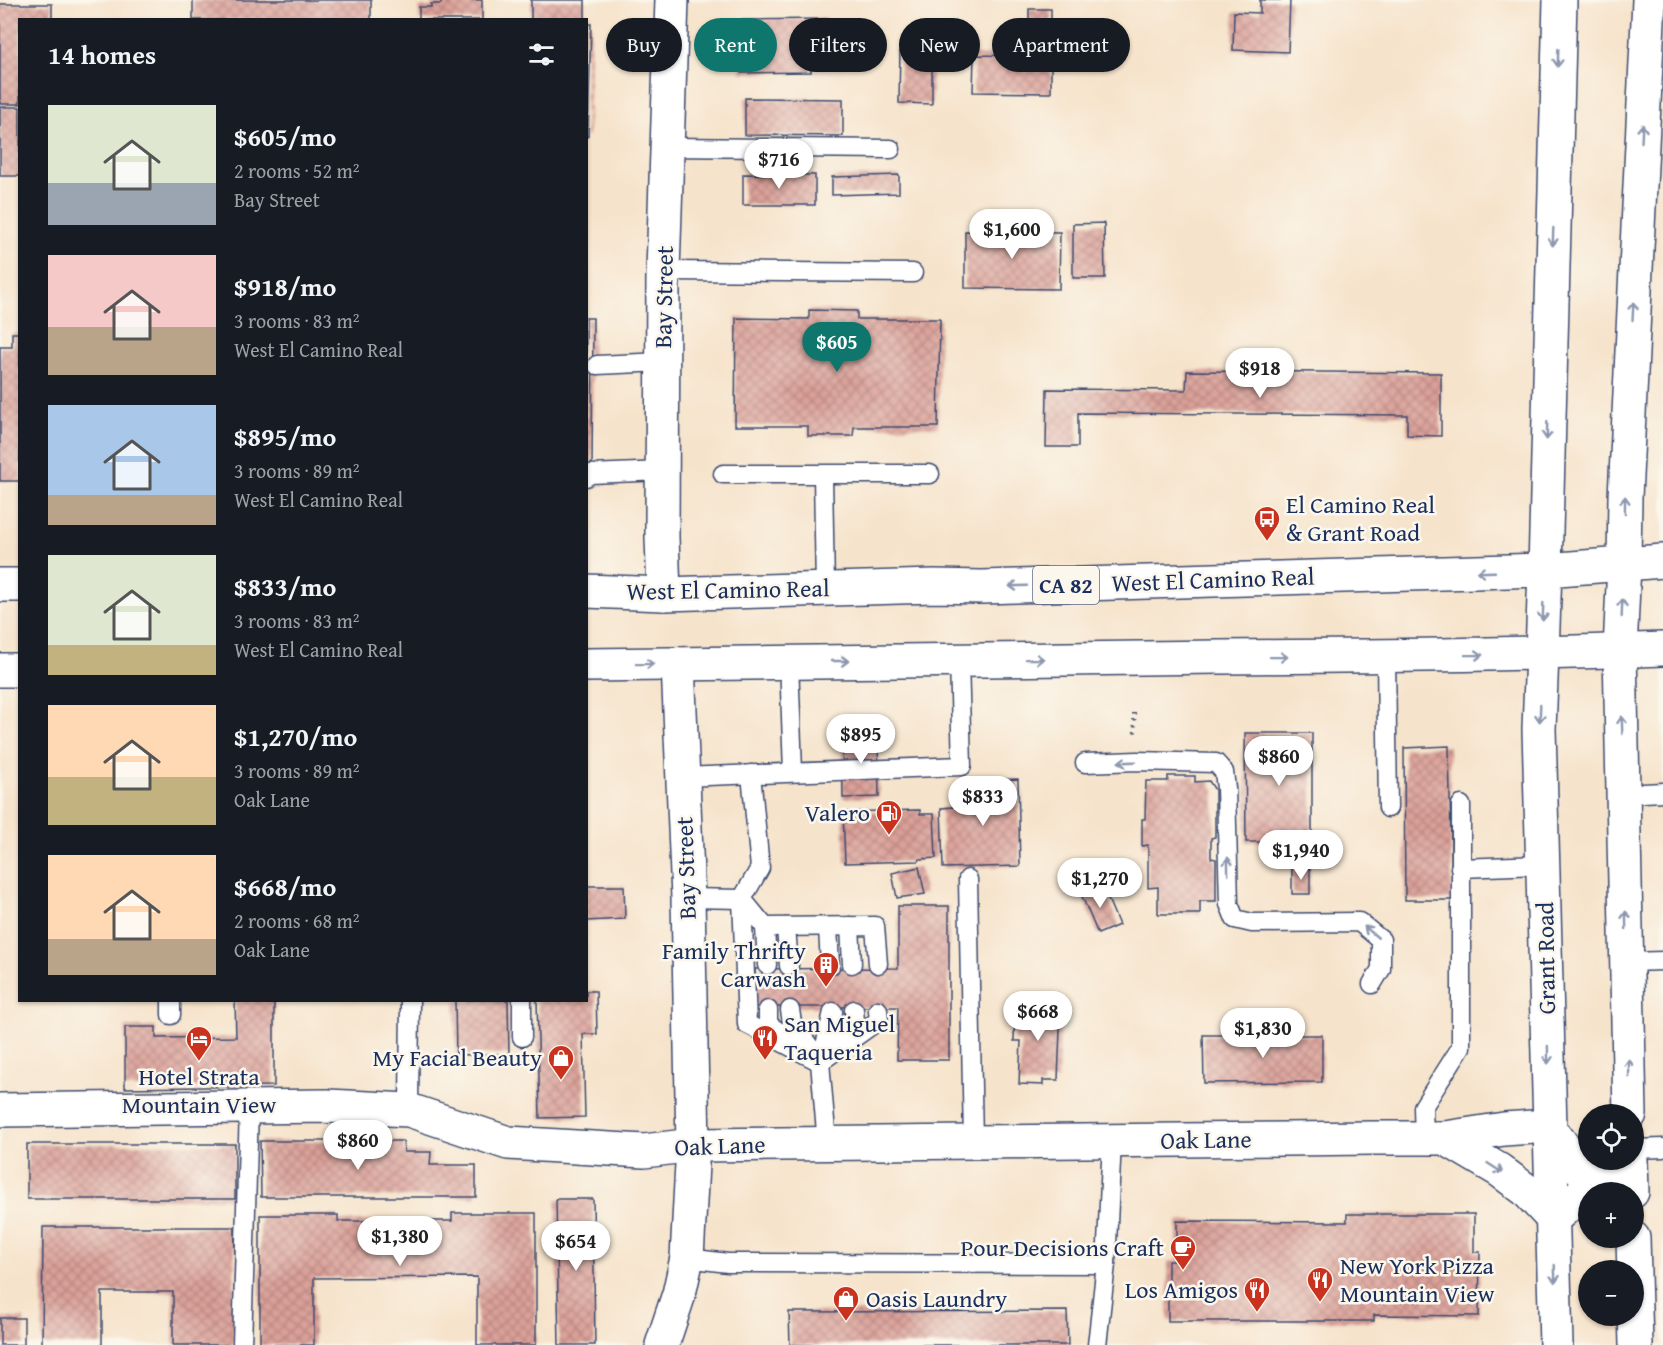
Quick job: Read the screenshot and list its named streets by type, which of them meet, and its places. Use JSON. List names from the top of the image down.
{
  "streets": {
    "main road": [
      "Bay Street",
      "West El Camino Real",
      "CA 82",
      "Grant Road",
      "Oak Lane"
    ]
  },
  "crossings": [
    ["Bay Street", "West El Camino Real"],
    ["Bay Street", "Oak Lane"],
    ["West El Camino Real", "CA 82"],
    ["West El Camino Real", "Grant Road"],
    ["Grant Road", "Oak Lane"]
  ],
  "places": {
    "bus stop": ["El Camino Real & Grant Road"],
    "fuel station": ["Valero"],
    "building": ["Family Thrifty Carwash"],
    "restaurant": ["San Miguel Taqueria", "New York Pizza Mountain View", "Los Amigos"],
    "hotel": ["Hotel Strata Mountain View"],
    "shop": ["My Facial Beauty", "Oasis Laundry"],
    "cafe": ["Pour Decisions Craft"]
  },
  "page": {
    "chip": [
      "Buy",
      "Rent",
      "Filters",
      "New",
      "Apartment"
    ],
    "heading": "14 homes",
    "list": [
      {
        "name": "$605/mo",
        "note": "2 rooms · 52 m² · Bay Street"
      },
      {
        "name": "$918/mo",
        "note": "3 rooms · 83 m² · West El Camino Real"
      },
      {
        "name": "$895/mo",
        "note": "3 rooms · 89 m² · West El Camino Real"
      },
      {
        "name": "$833/mo",
        "note": "3 rooms · 83 m² · West El Camino Real"
      },
      {
        "name": "$1,270/mo",
        "note": "3 rooms · 89 m² · Oak Lane"
      },
      {
        "name": "$668/mo",
        "note": "2 rooms · 68 m² · Oak Lane"
      }
    ],
    "price": [
      "$716",
      "$1,600",
      "$605",
      "$918",
      "$895",
      "$860",
      "$833",
      "$1,940",
      "$1,270",
      "$668",
      "$1,830",
      "$860",
      "$1,380",
      "$654"
    ],
    "map_buttons": ["+", "−"]
  }
}
